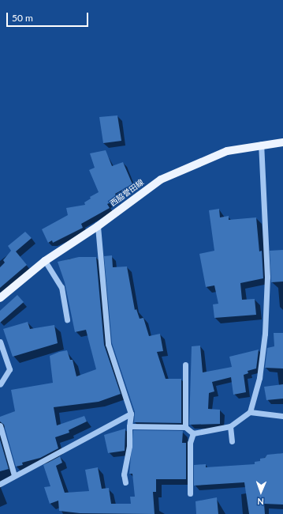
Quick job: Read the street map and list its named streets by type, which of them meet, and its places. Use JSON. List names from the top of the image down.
{
  "streets": {
    "main road": ["西脇誉田線"]
  },
  "scale_bar": "50 m",
  "north": "bottom"
}
